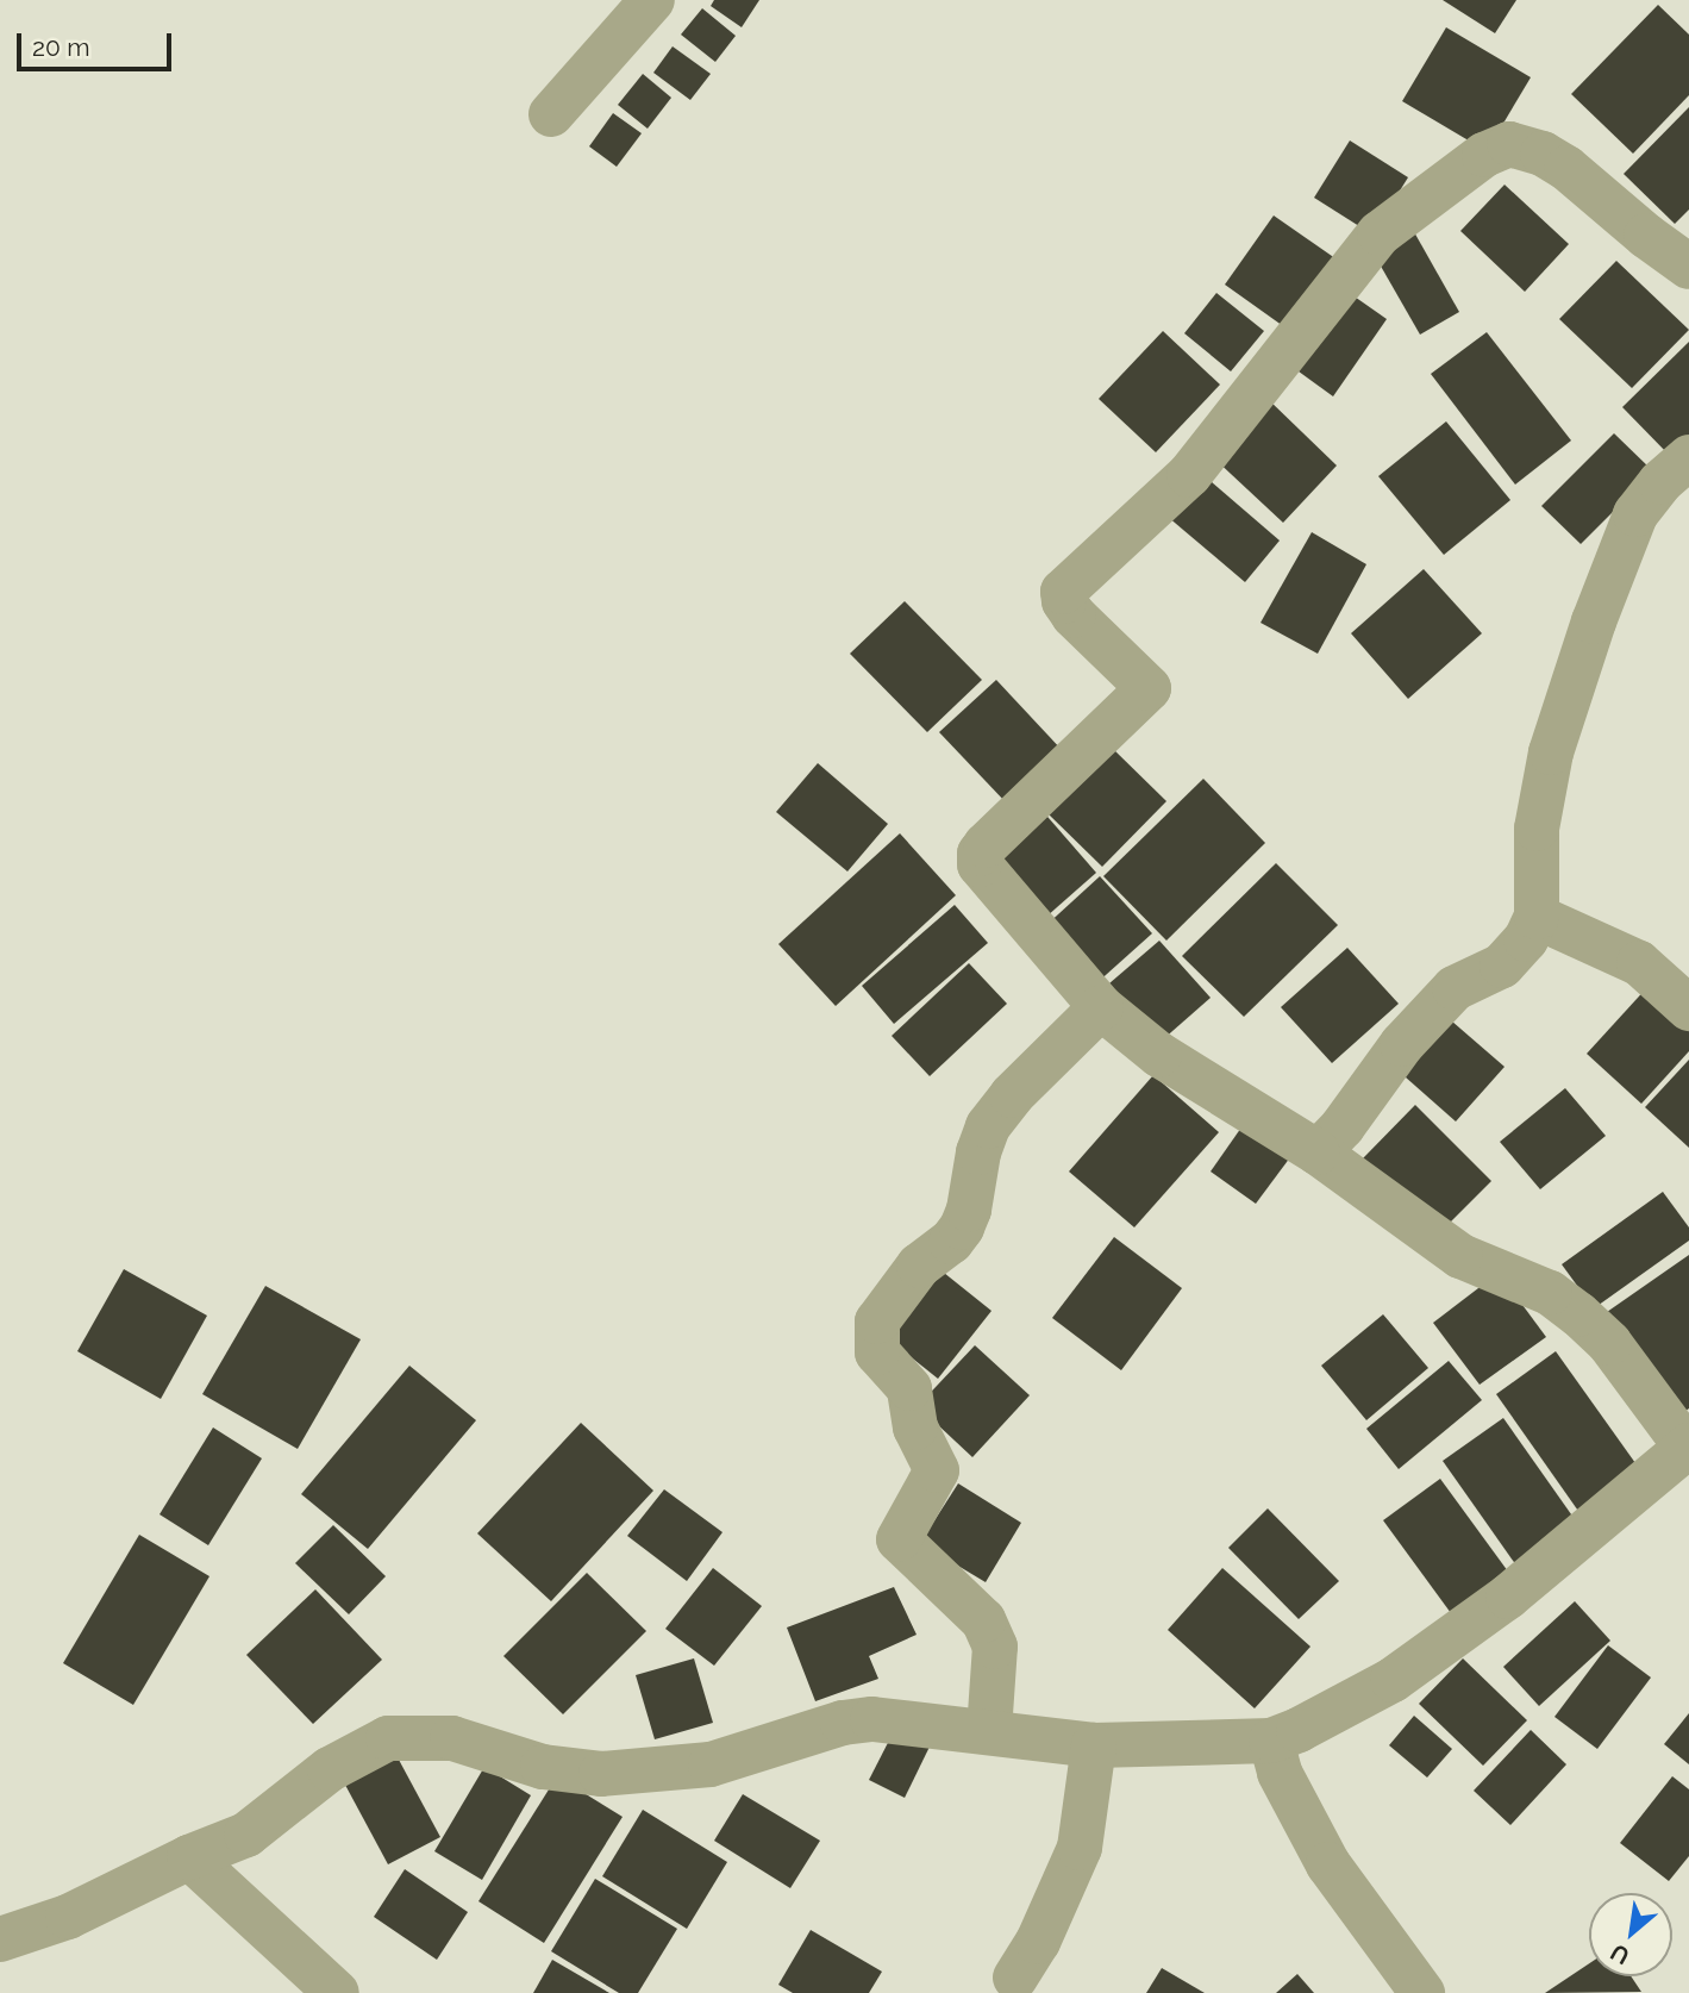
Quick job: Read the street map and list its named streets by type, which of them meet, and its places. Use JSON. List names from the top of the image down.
{
  "scale_bar": "20 m",
  "north": "bottom left"
}
